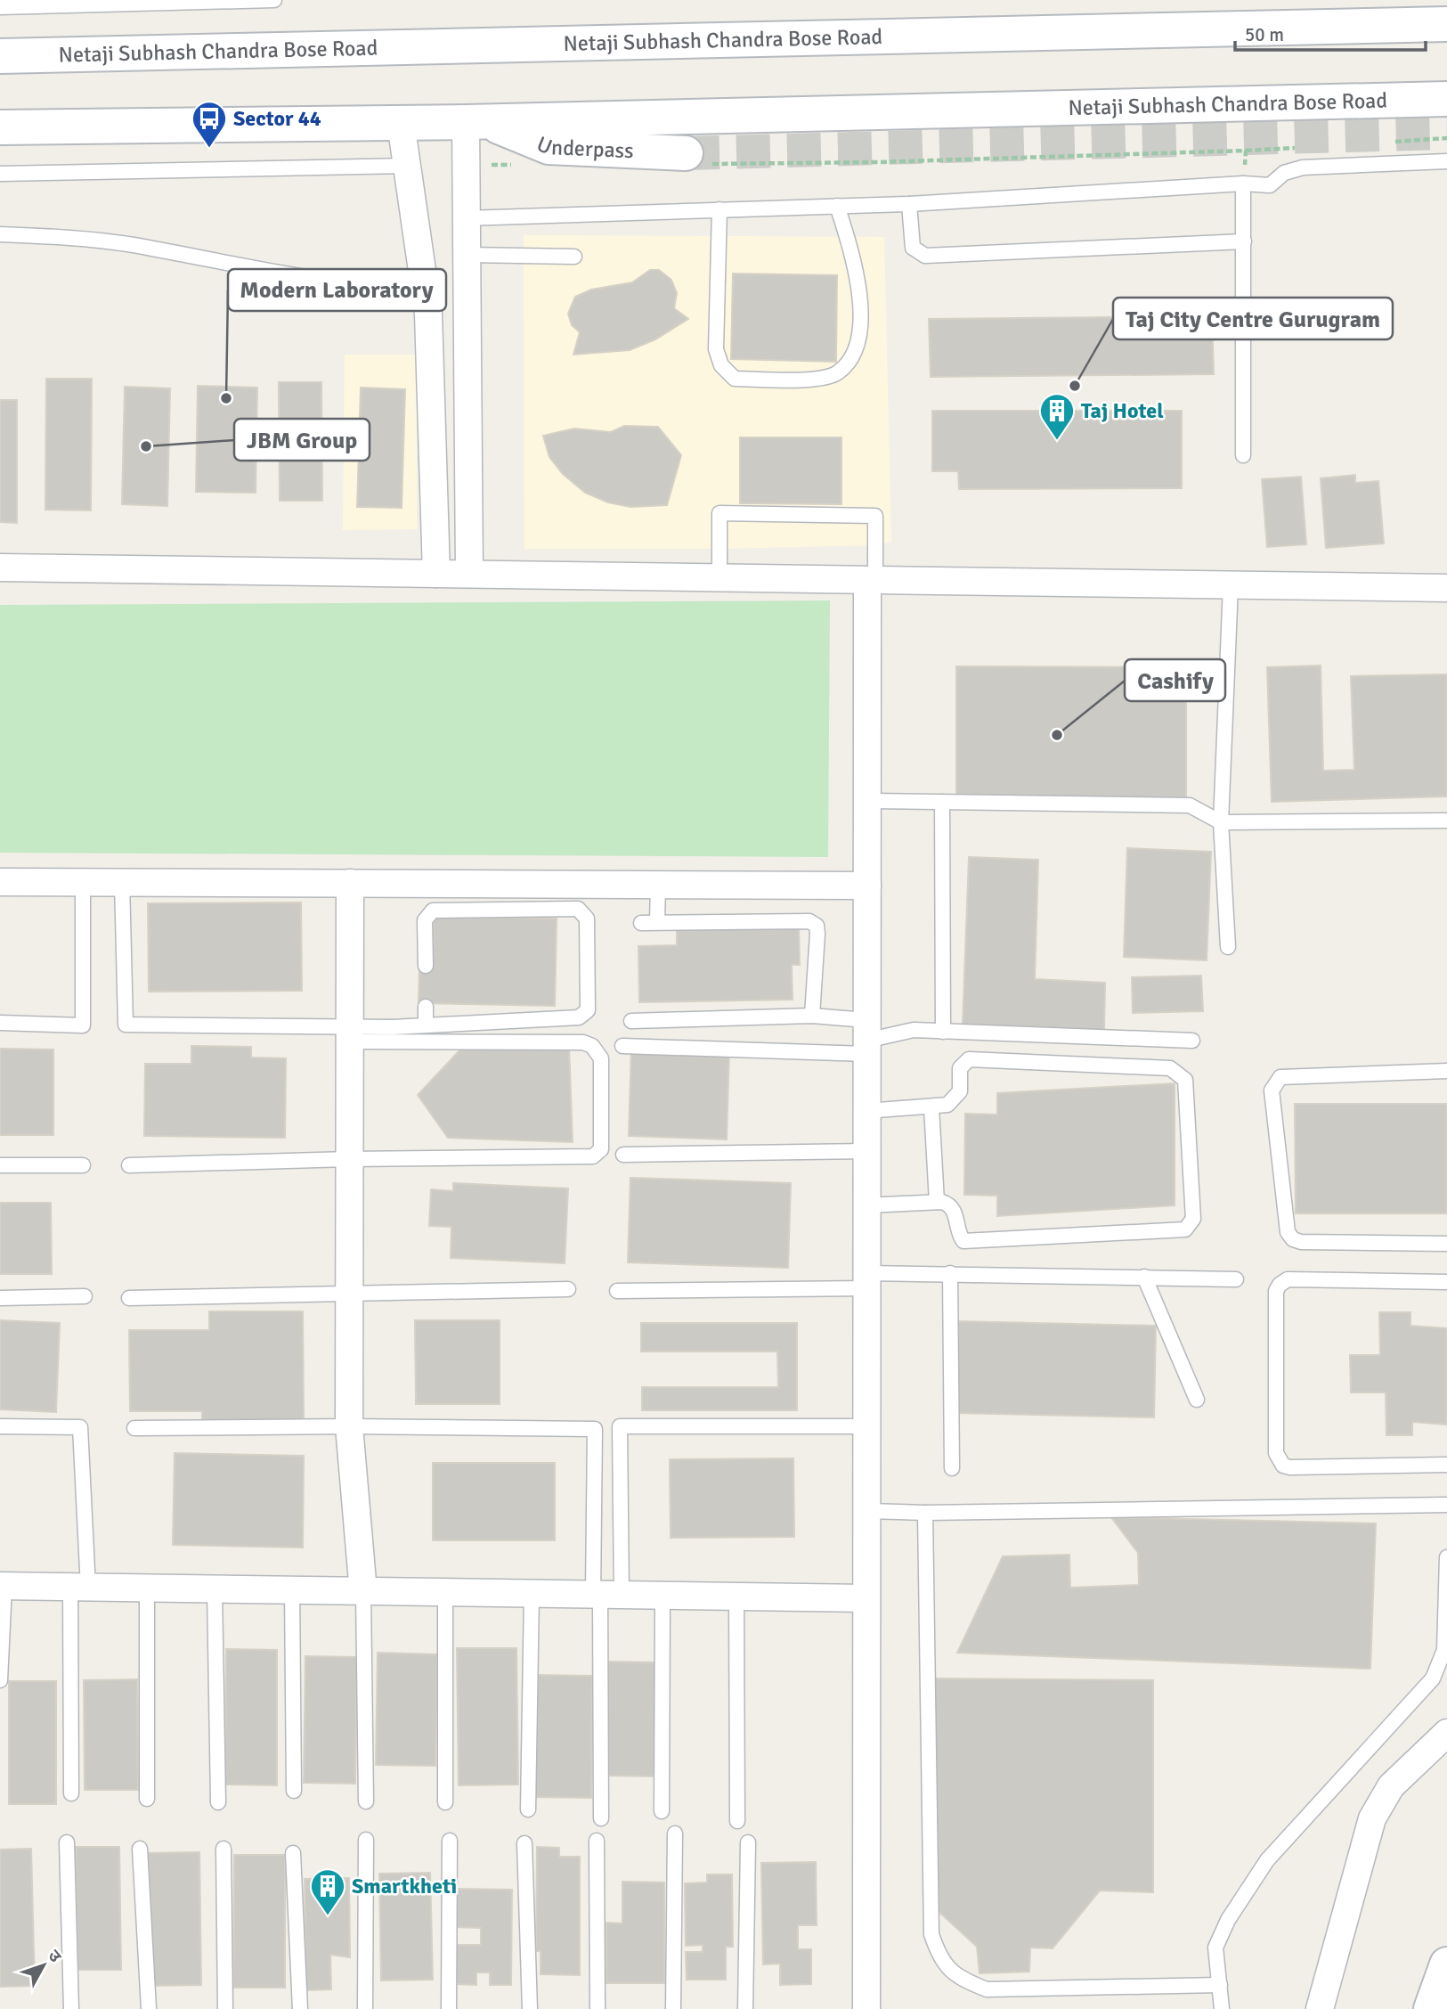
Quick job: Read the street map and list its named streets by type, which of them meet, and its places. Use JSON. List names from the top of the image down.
{
  "streets": {
    "main road": ["Netaji Subhash Chandra Bose Road", "Underpass"]
  },
  "crossings": [
    ["Netaji Subhash Chandra Bose Road", "Underpass"]
  ],
  "places": {
    "bus stop": ["Sector 44"],
    "other": [
      "Taj City Centre Gurugram",
      "Modern Laboratory",
      "JBM Group",
      "Cashify"
    ],
    "building": ["Taj Hotel", "Smartkheti"]
  },
  "scale_bar": "50 m",
  "north": "top right"
}
